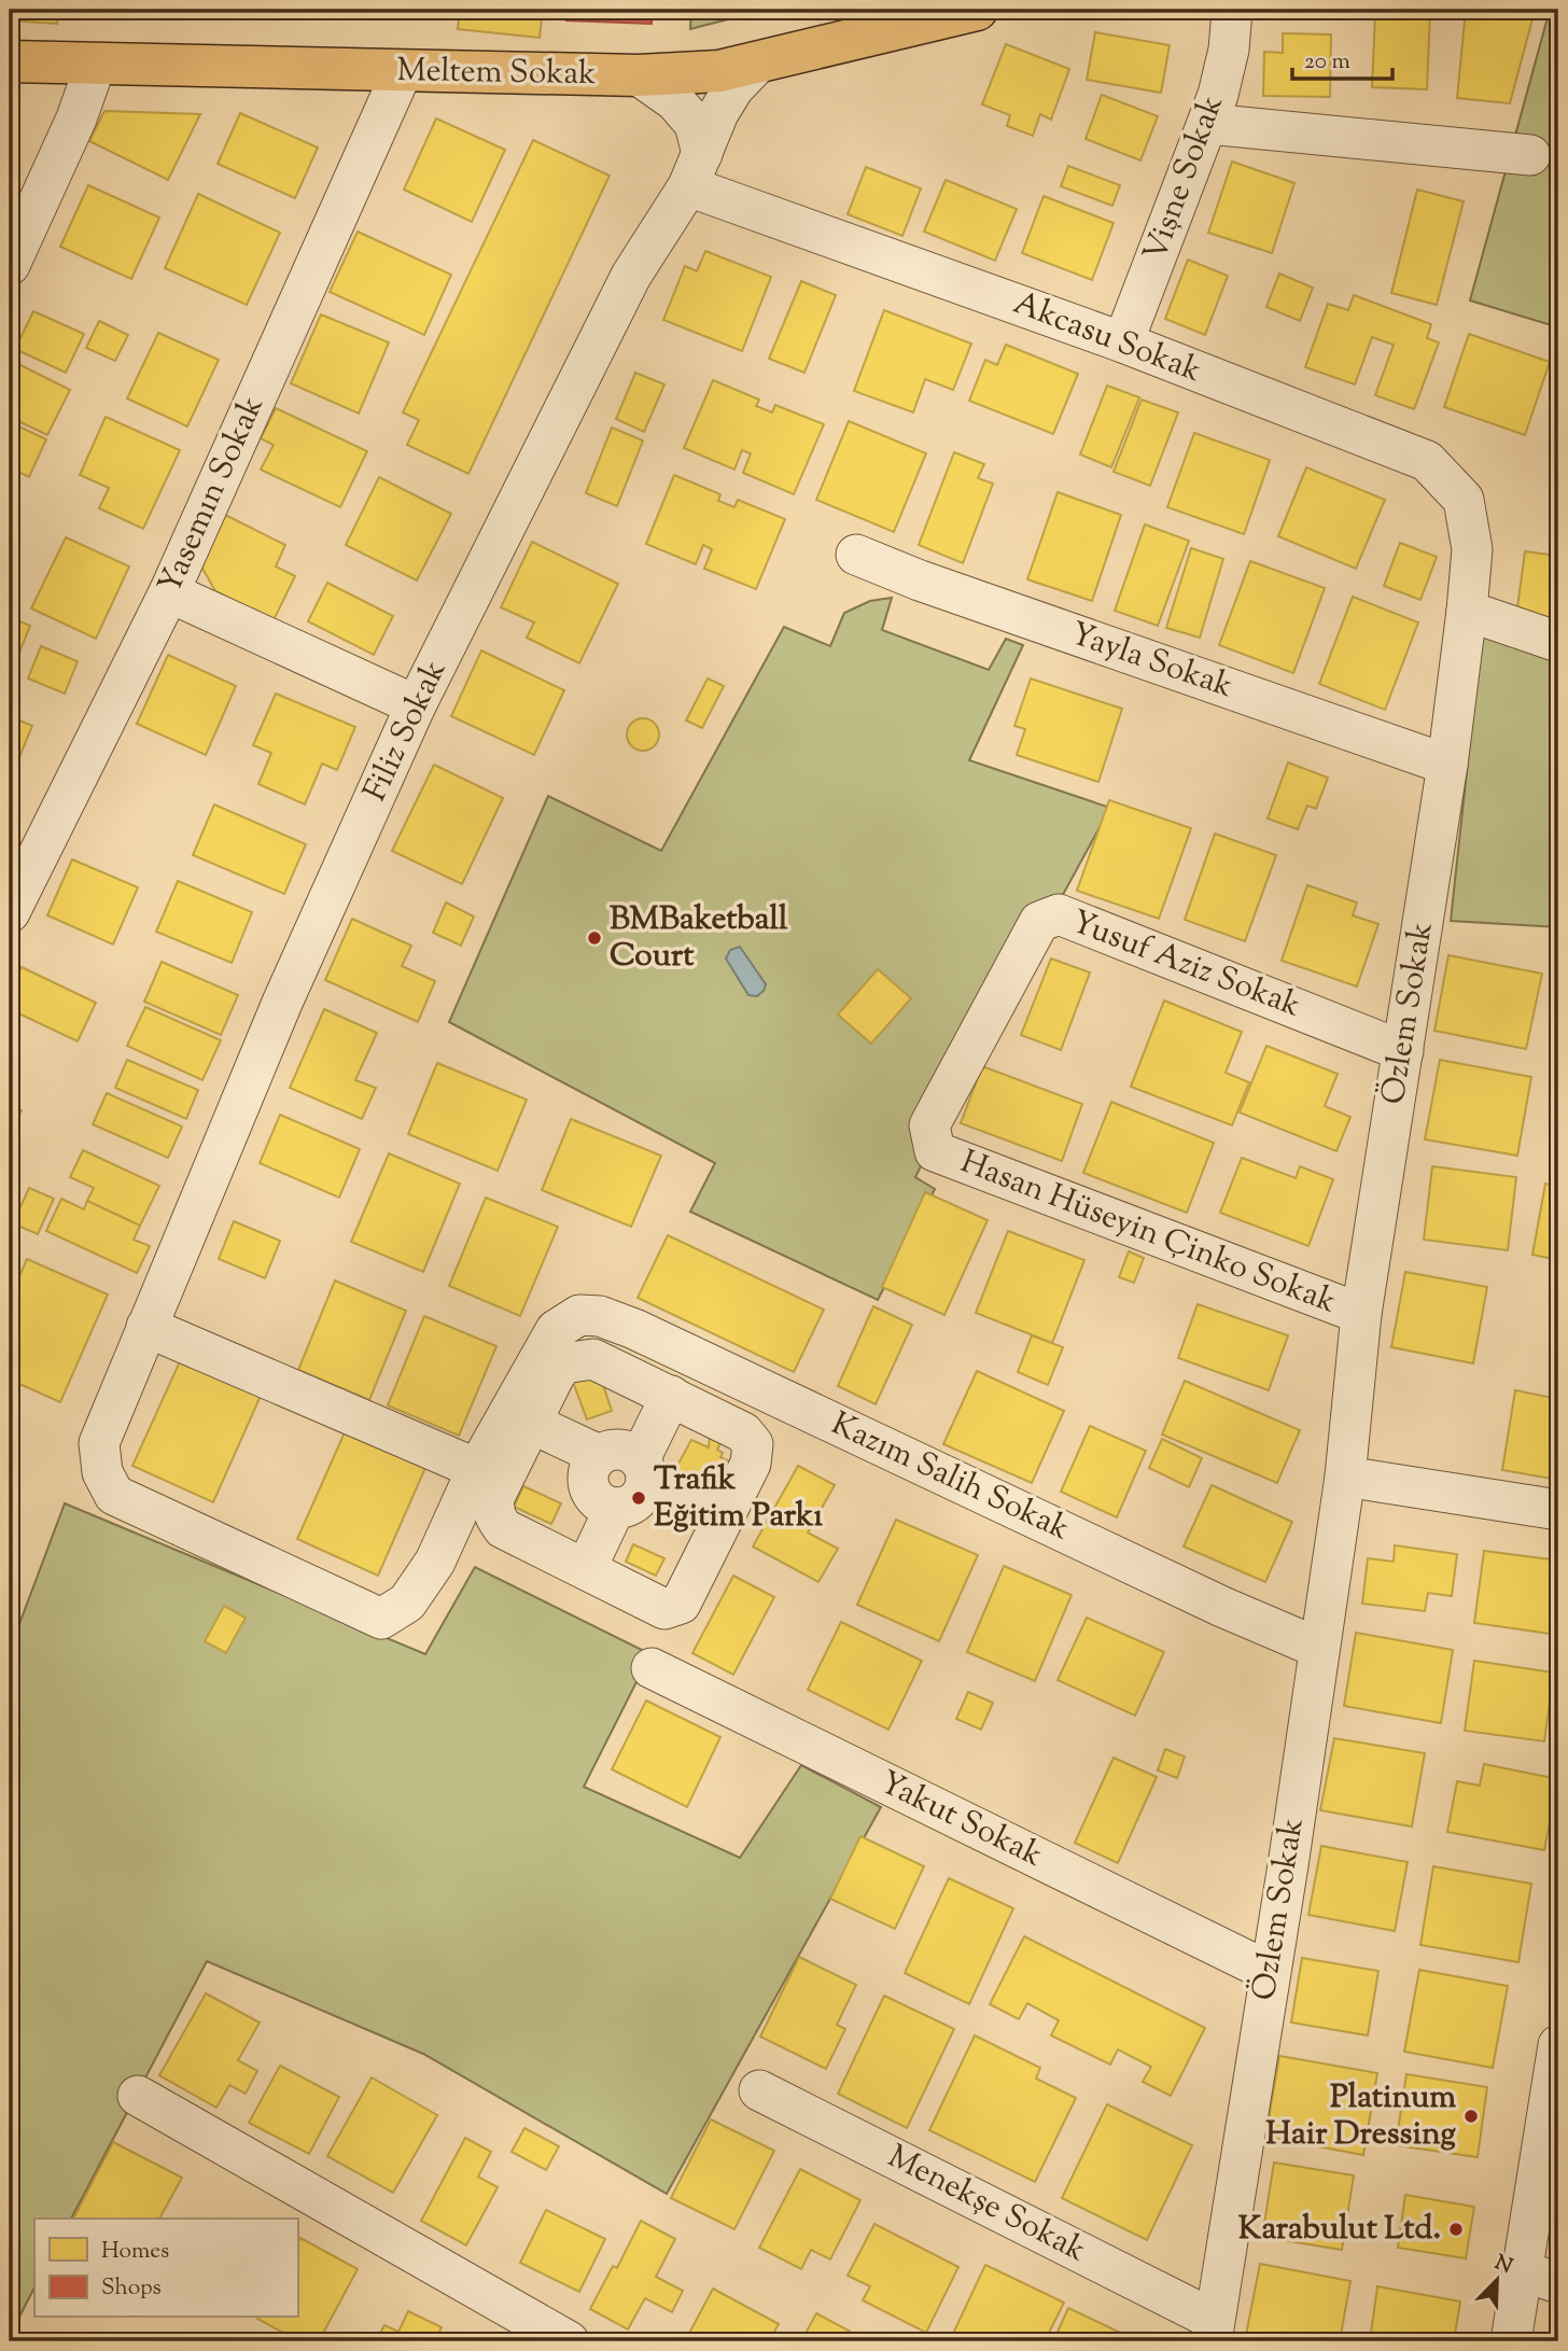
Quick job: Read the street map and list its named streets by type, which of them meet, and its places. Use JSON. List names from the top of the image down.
{
  "streets": {
    "main road": ["Meltem Sokak"],
    "street": [
      "Vişne Sokak",
      "Akcasu Sokak",
      "Yasemın Sokak",
      "Yayla Sokak",
      "Filiz Sokak",
      "Yusuf Aziz Sokak",
      "Özlem Sokak",
      "Hasan Hüseyin Çinko Sokak",
      "Kazım Salih Sokak",
      "Yakut Sokak",
      "Menekşe Sokak"
    ]
  },
  "crossings": [
    ["Meltem Sokak", "Yasemın Sokak"],
    ["Meltem Sokak", "Filiz Sokak"],
    ["Vişne Sokak", "Akcasu Sokak"],
    ["Akcasu Sokak", "Filiz Sokak"],
    ["Akcasu Sokak", "Özlem Sokak"],
    ["Yayla Sokak", "Özlem Sokak"],
    ["Filiz Sokak", "Kazım Salih Sokak"],
    ["Yusuf Aziz Sokak", "Özlem Sokak"],
    ["Yusuf Aziz Sokak", "Hasan Hüseyin Çinko Sokak"],
    ["Özlem Sokak", "Hasan Hüseyin Çinko Sokak"],
    ["Özlem Sokak", "Kazım Salih Sokak"],
    ["Özlem Sokak", "Yakut Sokak"],
    ["Özlem Sokak", "Menekşe Sokak"]
  ],
  "places": [
    "BMBaketball Court",
    "Trafik Eğitim Parkı",
    "Platinum Hair Dressing",
    "Karabulut Ltd."
  ],
  "legend": ["Homes", "Shops"],
  "scale_bar": "20 m",
  "north": "top right"
}
